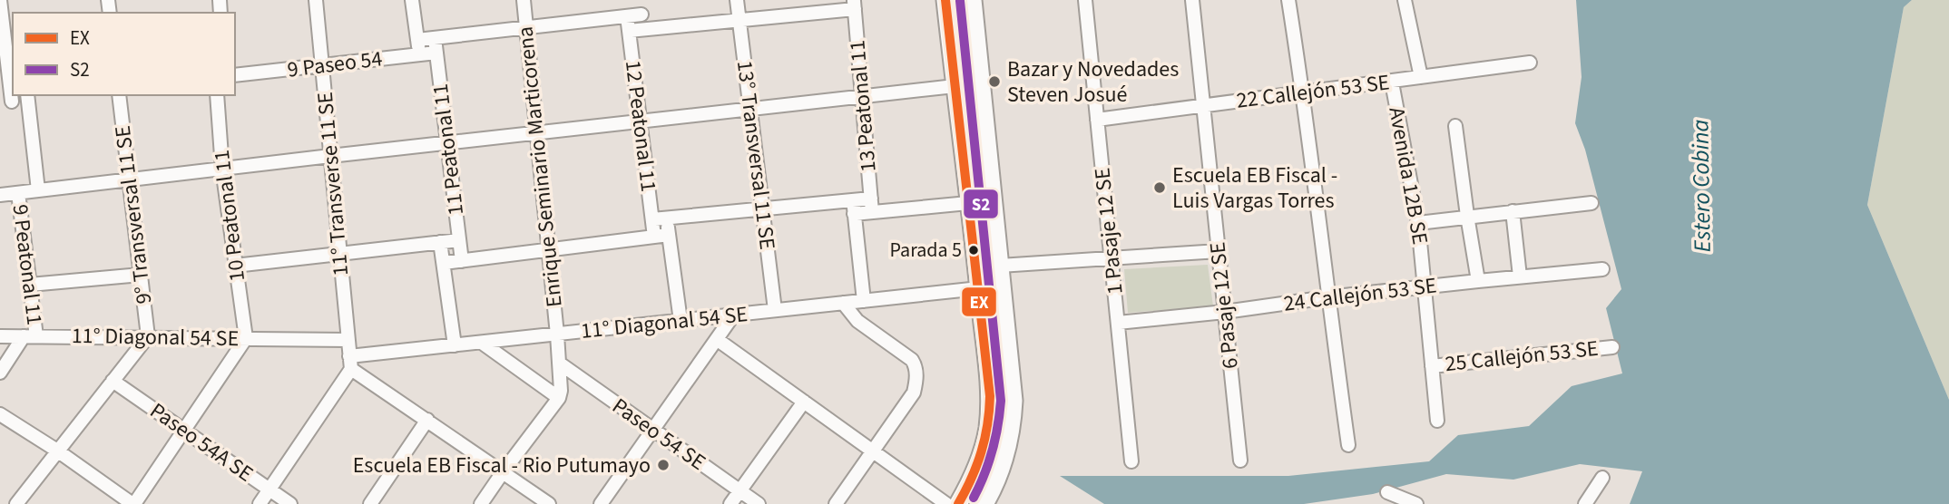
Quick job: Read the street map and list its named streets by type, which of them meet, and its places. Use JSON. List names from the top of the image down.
{
  "streets": {
    "street": [
      "9 Paseo 54",
      "22 Callejón 53 SE",
      "13 Peatonal 11",
      "12 Peatonal 11",
      "11 Peatonal 11",
      "13° Transversal 11 SE",
      "Enrique Seminario Marticorena",
      "Avenida 12B SE",
      "11° Transverse 11 SE",
      "9° Transversal 11 SE",
      "10 Peatonal 11",
      "1 Pasaje 12 SE",
      "9 Peatonal 11",
      "24 Callejón 53 SE",
      "6 Pasaje 12 SE",
      "11° Diagonal 54 SE",
      "25 Callejón 53 SE",
      "Paseo 54 SE",
      "Paseo 54A SE"
    ]
  },
  "crossings": [
    ["9 Paseo 54", "11 Peatonal 11"],
    ["9 Paseo 54", "11° Transverse 11 SE"],
    ["22 Callejón 53 SE", "Avenida 12B SE"],
    ["22 Callejón 53 SE", "1 Pasaje 12 SE"],
    ["22 Callejón 53 SE", "6 Pasaje 12 SE"],
    ["13 Peatonal 11", "11° Diagonal 54 SE"],
    ["12 Peatonal 11", "11° Diagonal 54 SE"],
    ["11 Peatonal 11", "11° Diagonal 54 SE"],
    ["13° Transversal 11 SE", "11° Diagonal 54 SE"],
    ["Enrique Seminario Marticorena", "11° Diagonal 54 SE"],
    ["Enrique Seminario Marticorena", "Paseo 54 SE"],
    ["Avenida 12B SE", "24 Callejón 53 SE"],
    ["Avenida 12B SE", "25 Callejón 53 SE"],
    ["11° Transverse 11 SE", "11° Diagonal 54 SE"],
    ["9° Transversal 11 SE", "11° Diagonal 54 SE"],
    ["10 Peatonal 11", "11° Diagonal 54 SE"],
    ["1 Pasaje 12 SE", "24 Callejón 53 SE"],
    ["9 Peatonal 11", "11° Diagonal 54 SE"],
    ["24 Callejón 53 SE", "6 Pasaje 12 SE"]
  ],
  "water": ["Estero Cobina"],
  "places": [
    "Bazar y Novedades Steven Josué",
    "Escuela EB Fiscal - Luis Vargas Torres",
    "Parada 5",
    "Escuela EB Fiscal - Rio Putumayo"
  ],
  "lines": ["transit line EX", "transit line S2"],
  "legend": ["EX", "S2"]
}
